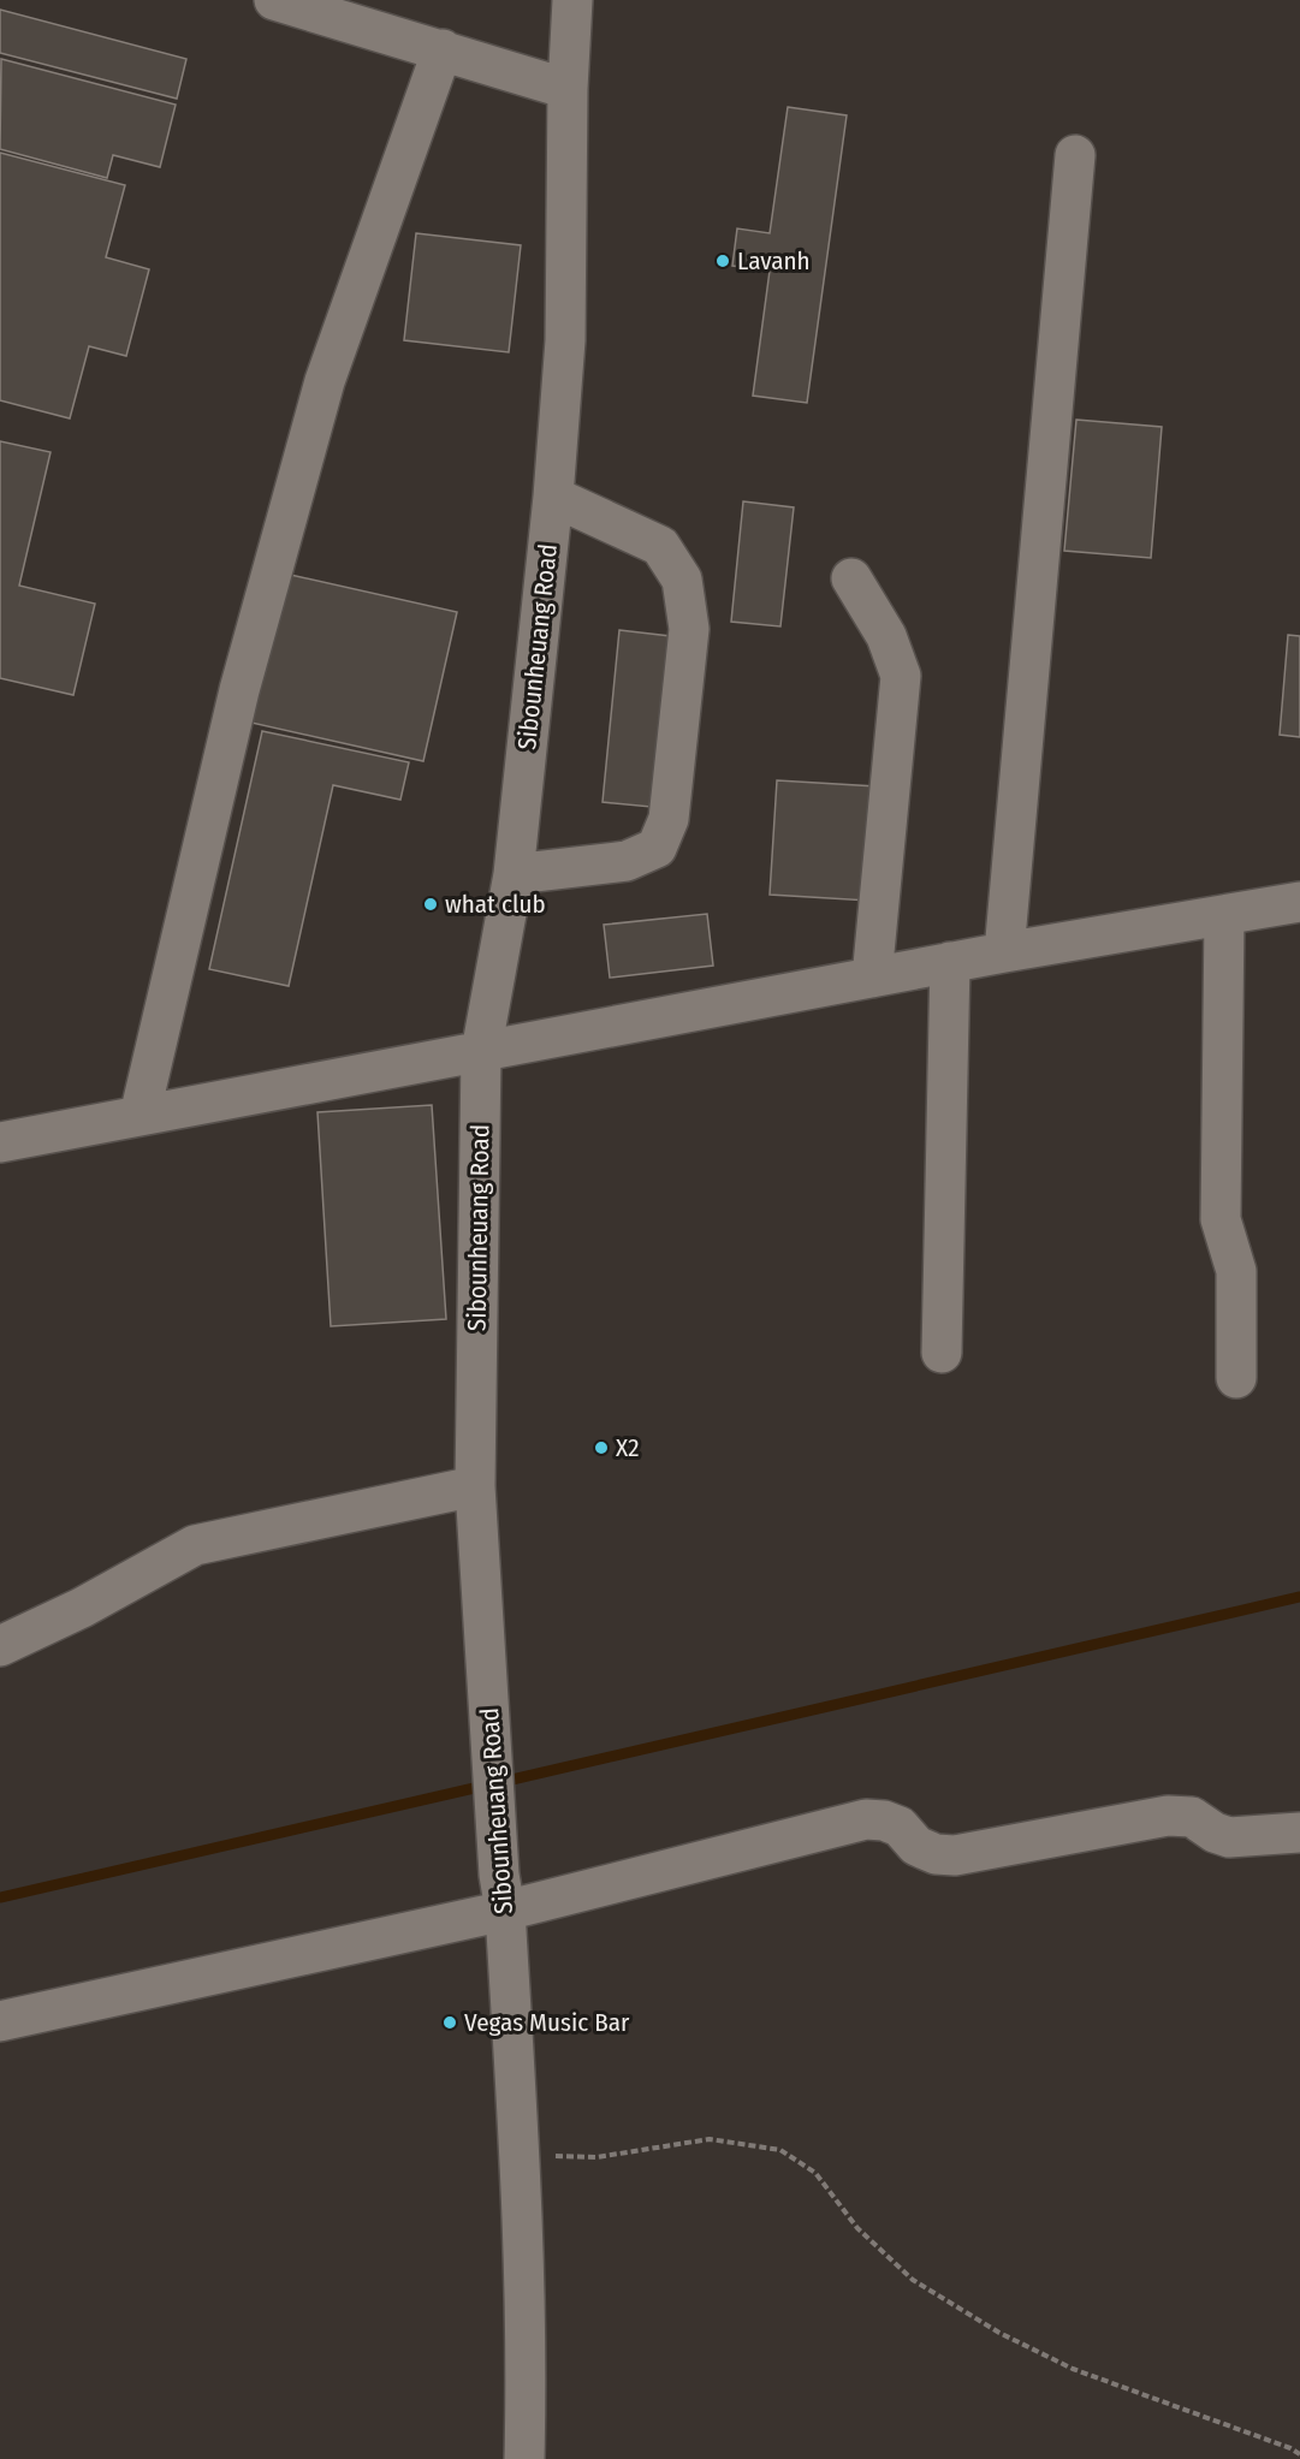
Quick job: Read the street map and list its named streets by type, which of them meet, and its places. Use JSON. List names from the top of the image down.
{
  "streets": {
    "street": ["Sibounheuang Road"]
  },
  "places": [
    "Lavanh",
    "what club",
    "X2",
    "Vegas Music Bar"
  ]
}
